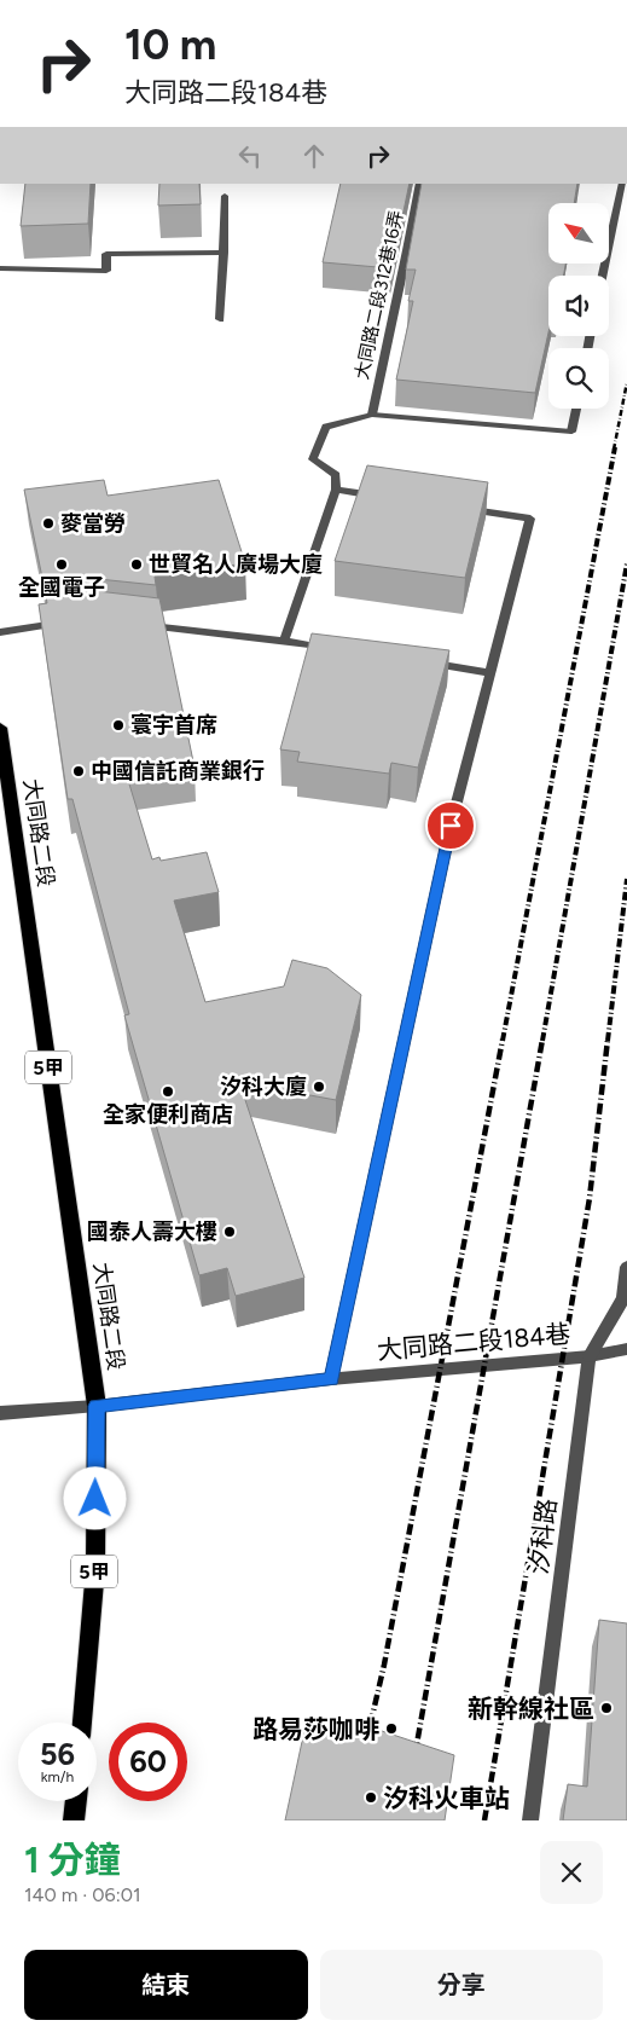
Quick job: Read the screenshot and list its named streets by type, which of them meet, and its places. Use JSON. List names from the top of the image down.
{
  "streets": {
    "main road": ["大同路二段", "5甲"],
    "street": ["大同路二段312巷16弄", "大同路二段184巷", "汐科路"]
  },
  "crossings": [
    ["大同路二段", "大同路二段184巷"],
    ["大同路二段184巷", "汐科路"]
  ],
  "places": [
    "麥當勞",
    "全國電子",
    "世貿名人廣場大廈",
    "寰宇首席",
    "中國信託商業銀行",
    "汐科大廈",
    "全家便利商店",
    "國泰人壽大樓",
    "新幹線社區",
    "路易莎咖啡",
    "汐科火車站"
  ],
  "north": "top left",
  "page": {
    "turn": ["10 m", "大同路二段184巷"],
    "speed": "56 km/h",
    "limit": "60",
    "heading": ["1 分鐘", "140 m · 06:01"],
    "buttons": ["結束", "分享"]
  }
}
